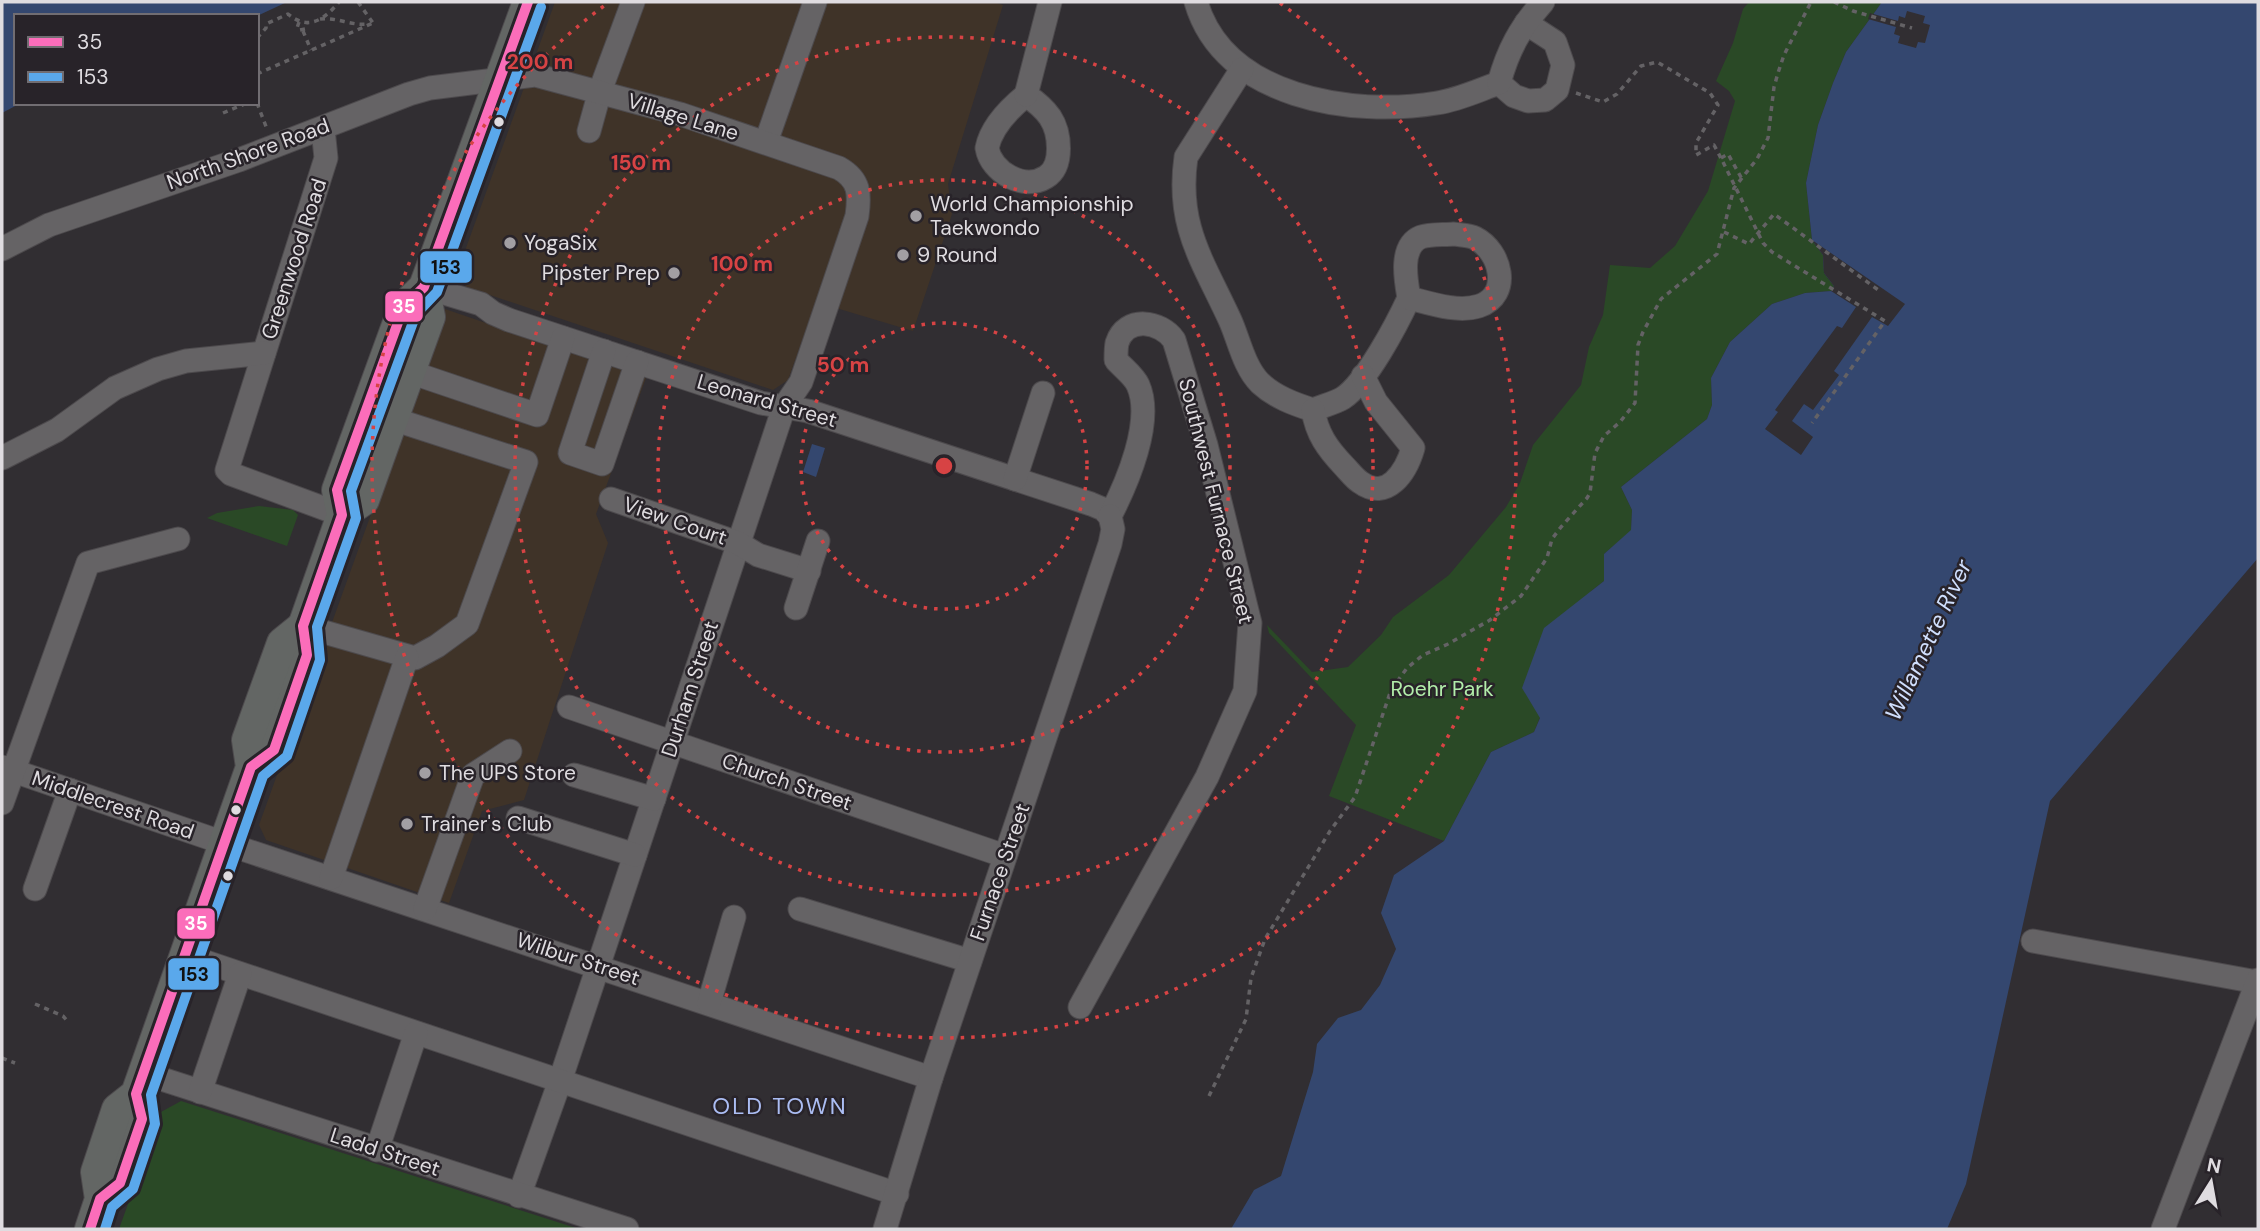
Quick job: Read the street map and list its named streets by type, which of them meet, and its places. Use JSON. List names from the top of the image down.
{
  "streets": {
    "street": [
      "Village Lane",
      "North Shore Road",
      "Greenwood Road",
      "Leonard Street",
      "Southwest Furnace Street",
      "View Court",
      "Durham Street",
      "Church Street",
      "Middlecrest Road",
      "Furnace Street",
      "Wilbur Street",
      "Ladd Street"
    ]
  },
  "crossings": [
    ["Village Lane", "North Shore Road"],
    ["Village Lane", "Durham Street"],
    ["North Shore Road", "Greenwood Road"],
    ["Leonard Street", "Southwest Furnace Street"],
    ["Leonard Street", "Durham Street"],
    ["Leonard Street", "Furnace Street"],
    ["Southwest Furnace Street", "Furnace Street"],
    ["View Court", "Durham Street"],
    ["Durham Street", "Church Street"],
    ["Durham Street", "Wilbur Street"],
    ["Durham Street", "Ladd Street"],
    ["Church Street", "Furnace Street"],
    ["Middlecrest Road", "Wilbur Street"],
    ["Furnace Street", "Wilbur Street"]
  ],
  "districts": ["OLD TOWN"],
  "water": ["Willamette River"],
  "parks": ["Roehr Park"],
  "places": [
    "World Championship Taekwondo",
    "YogaSix",
    "9 Round",
    "Pipster Prep",
    "The UPS Store",
    "Trainer's Club"
  ],
  "lines": ["transit line 35", "transit line 153"],
  "legend": ["35", "153"],
  "north": "top",
  "rings": [
    "200 m",
    "150 m",
    "100 m",
    "50 m"
  ]
}
